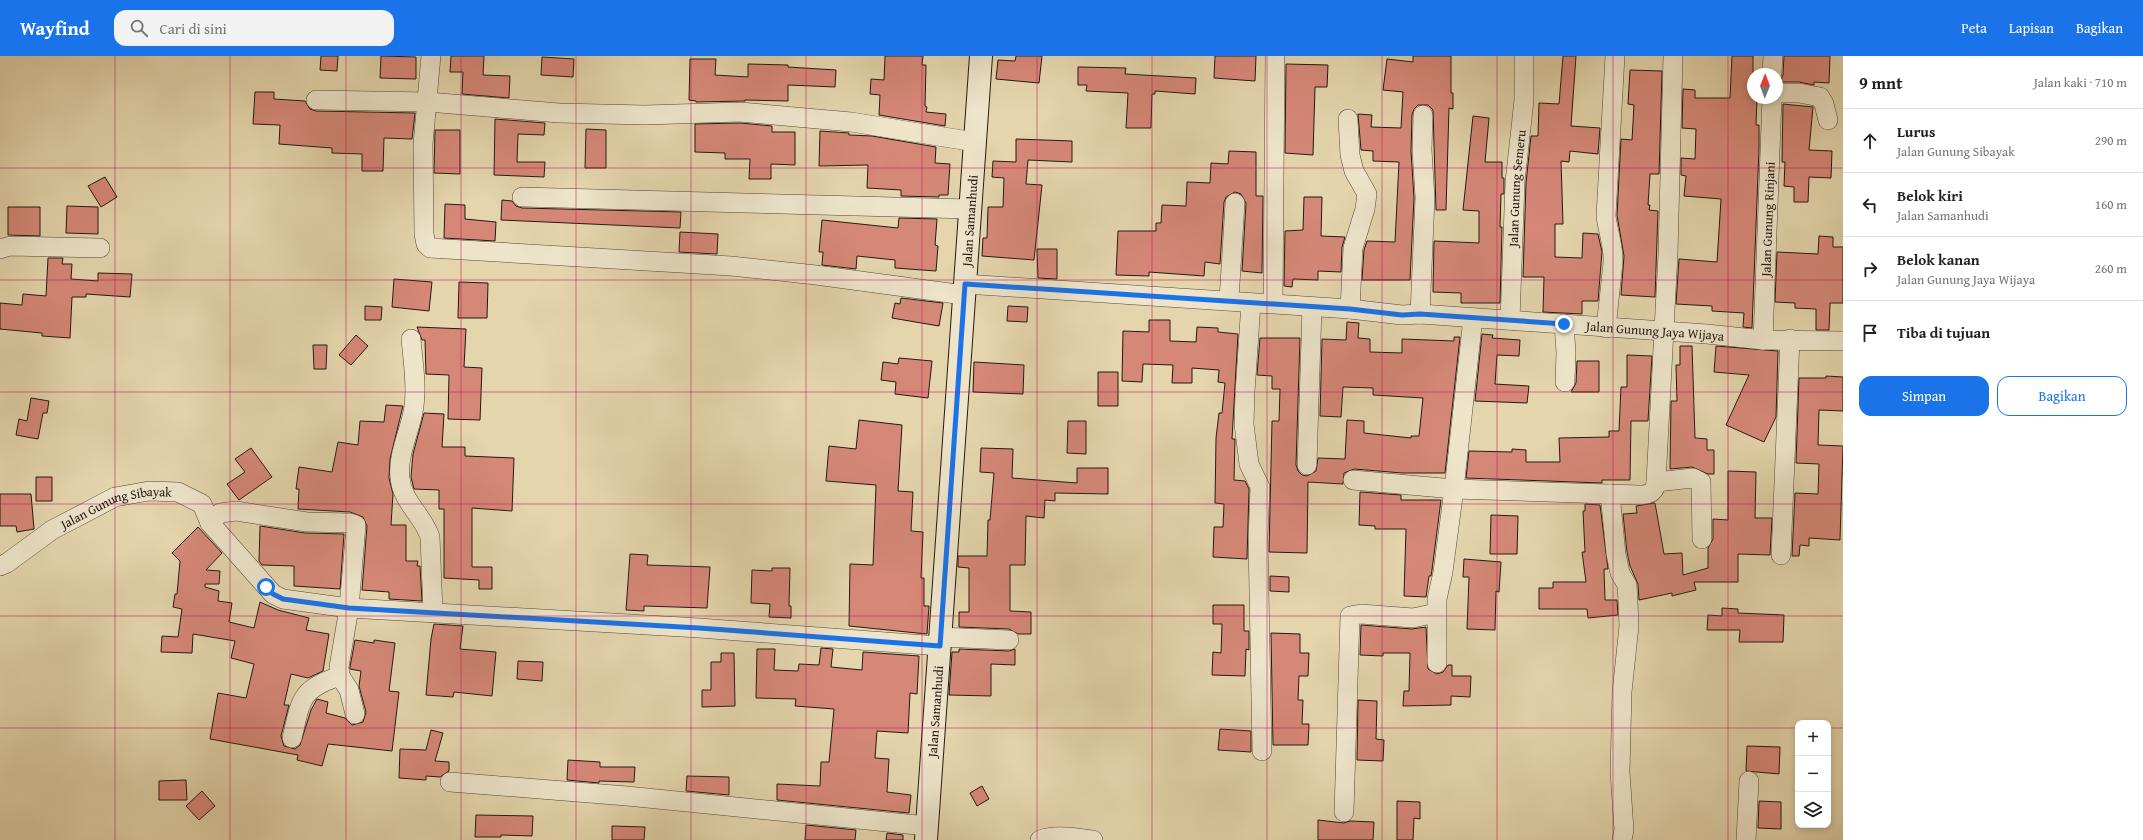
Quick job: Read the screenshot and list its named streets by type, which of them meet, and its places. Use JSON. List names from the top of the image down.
{
  "streets": {
    "street": [
      "Jalan Gunung Semeru",
      "Jalan Gunung Rinjani",
      "Jalan Samanhudi",
      "Jalan Gunung Jaya Wijaya",
      "Jalan Gunung Sibayak"
    ]
  },
  "crossings": [
    ["Jalan Gunung Semeru", "Jalan Gunung Jaya Wijaya"],
    ["Jalan Gunung Rinjani", "Jalan Gunung Jaya Wijaya"],
    ["Jalan Samanhudi", "Jalan Gunung Jaya Wijaya"],
    ["Jalan Samanhudi", "Jalan Gunung Sibayak"]
  ],
  "north": "top",
  "page": {
    "header": "Wayfind",
    "search": "Cari di sini",
    "nav": ["Peta", "Lapisan", "Bagikan"],
    "heading": ["9 mnt", "Jalan kaki · 710 m"],
    "list": [
      ["Lurus", "Jalan Gunung Sibayak", "290 m"],
      ["Belok kiri", "Jalan Samanhudi", "160 m"],
      ["Belok kanan", "Jalan Gunung Jaya Wijaya", "260 m"],
      "Tiba di tujuan"
    ],
    "buttons": ["Simpan", "Bagikan"],
    "map_buttons": ["+", "−"]
  }
}
